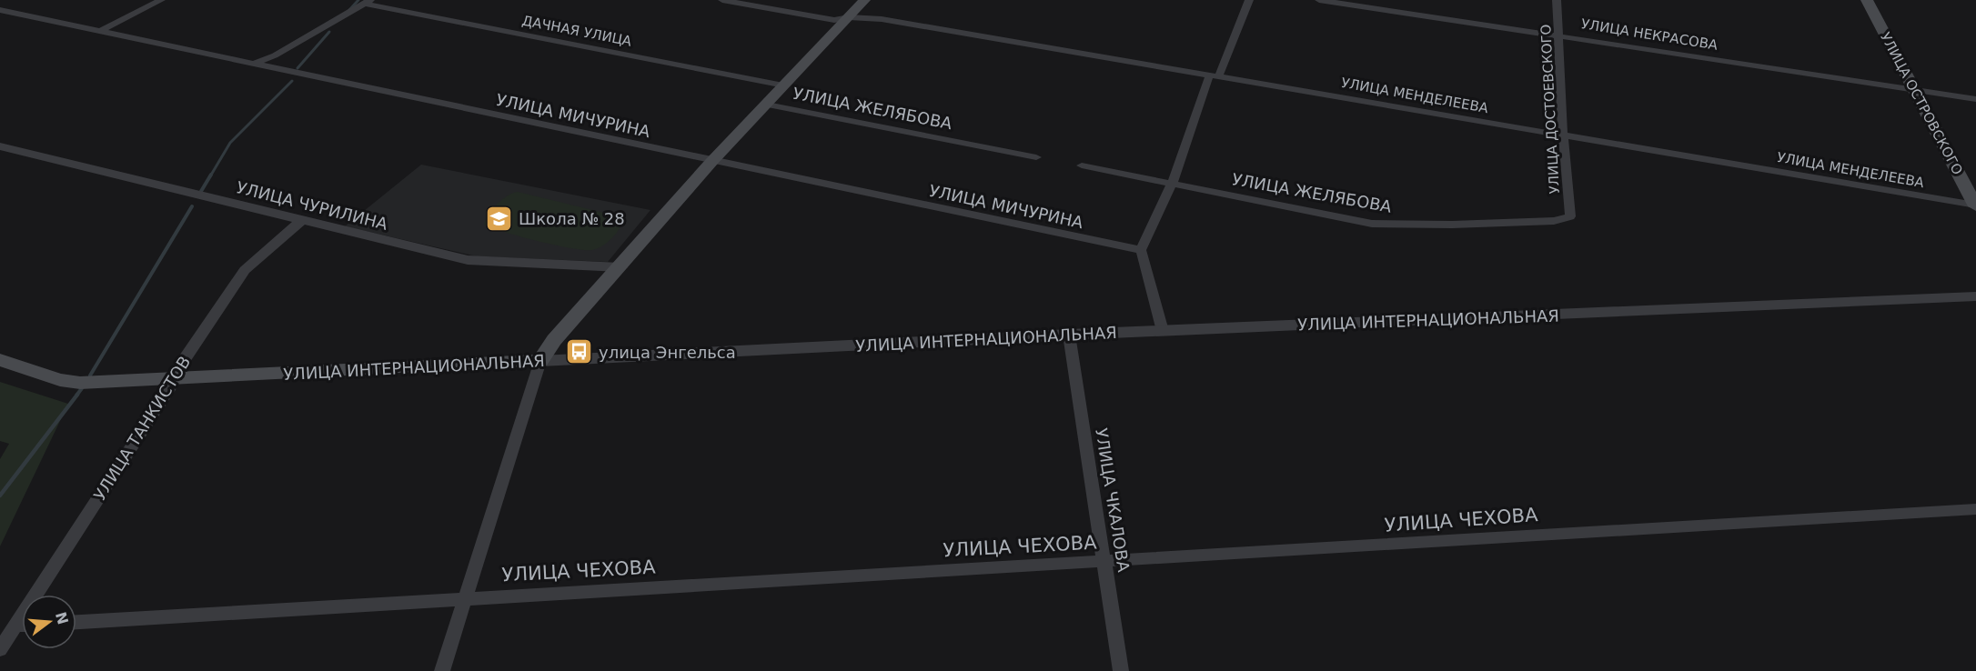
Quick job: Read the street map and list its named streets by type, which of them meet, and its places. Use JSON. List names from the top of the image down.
{
  "streets": {
    "main road": ["УЛИЦА ОСТРОВСКОГО", "УЛИЦА ИНТЕРНАЦИОНАЛЬНАЯ"],
    "street": [
      "ДАЧНАЯ УЛИЦА",
      "УЛИЦА НЕКРАСОВА",
      "УЛИЦА МЕНДЕЛЕЕВА",
      "УЛИЦА ЖЕЛЯБОВА",
      "УЛИЦА ДОСТОЕВСКОГО",
      "УЛИЦА МИЧУРИНА",
      "УЛИЦА ЧУРИЛИНА",
      "УЛИЦА ТАНКИСТОВ",
      "УЛИЦА ЧКАЛОВА",
      "УЛИЦА ЧЕХОВА"
    ]
  },
  "crossings": [
    ["УЛИЦА НЕКРАСОВА", "УЛИЦА ОСТРОВСКОГО"],
    ["УЛИЦА НЕКРАСОВА", "УЛИЦА ДОСТОЕВСКОГО"],
    ["УЛИЦА МЕНДЕЛЕЕВА", "УЛИЦА ОСТРОВСКОГО"],
    ["УЛИЦА МЕНДЕЛЕЕВА", "УЛИЦА ДОСТОЕВСКОГО"],
    ["УЛИЦА ЖЕЛЯБОВА", "УЛИЦА ДОСТОЕВСКОГО"],
    ["УЛИЦА ЧУРИЛИНА", "УЛИЦА ТАНКИСТОВ"],
    ["УЛИЦА ИНТЕРНАЦИОНАЛЬНАЯ", "УЛИЦА ТАНКИСТОВ"],
    ["УЛИЦА ИНТЕРНАЦИОНАЛЬНАЯ", "УЛИЦА ЧКАЛОВА"],
    ["УЛИЦА ЧКАЛОВА", "УЛИЦА ЧЕХОВА"]
  ],
  "places": {
    "school or university": ["Школа № 28"],
    "bus stop": ["улица Энгельса"]
  },
  "north": "right"
}
